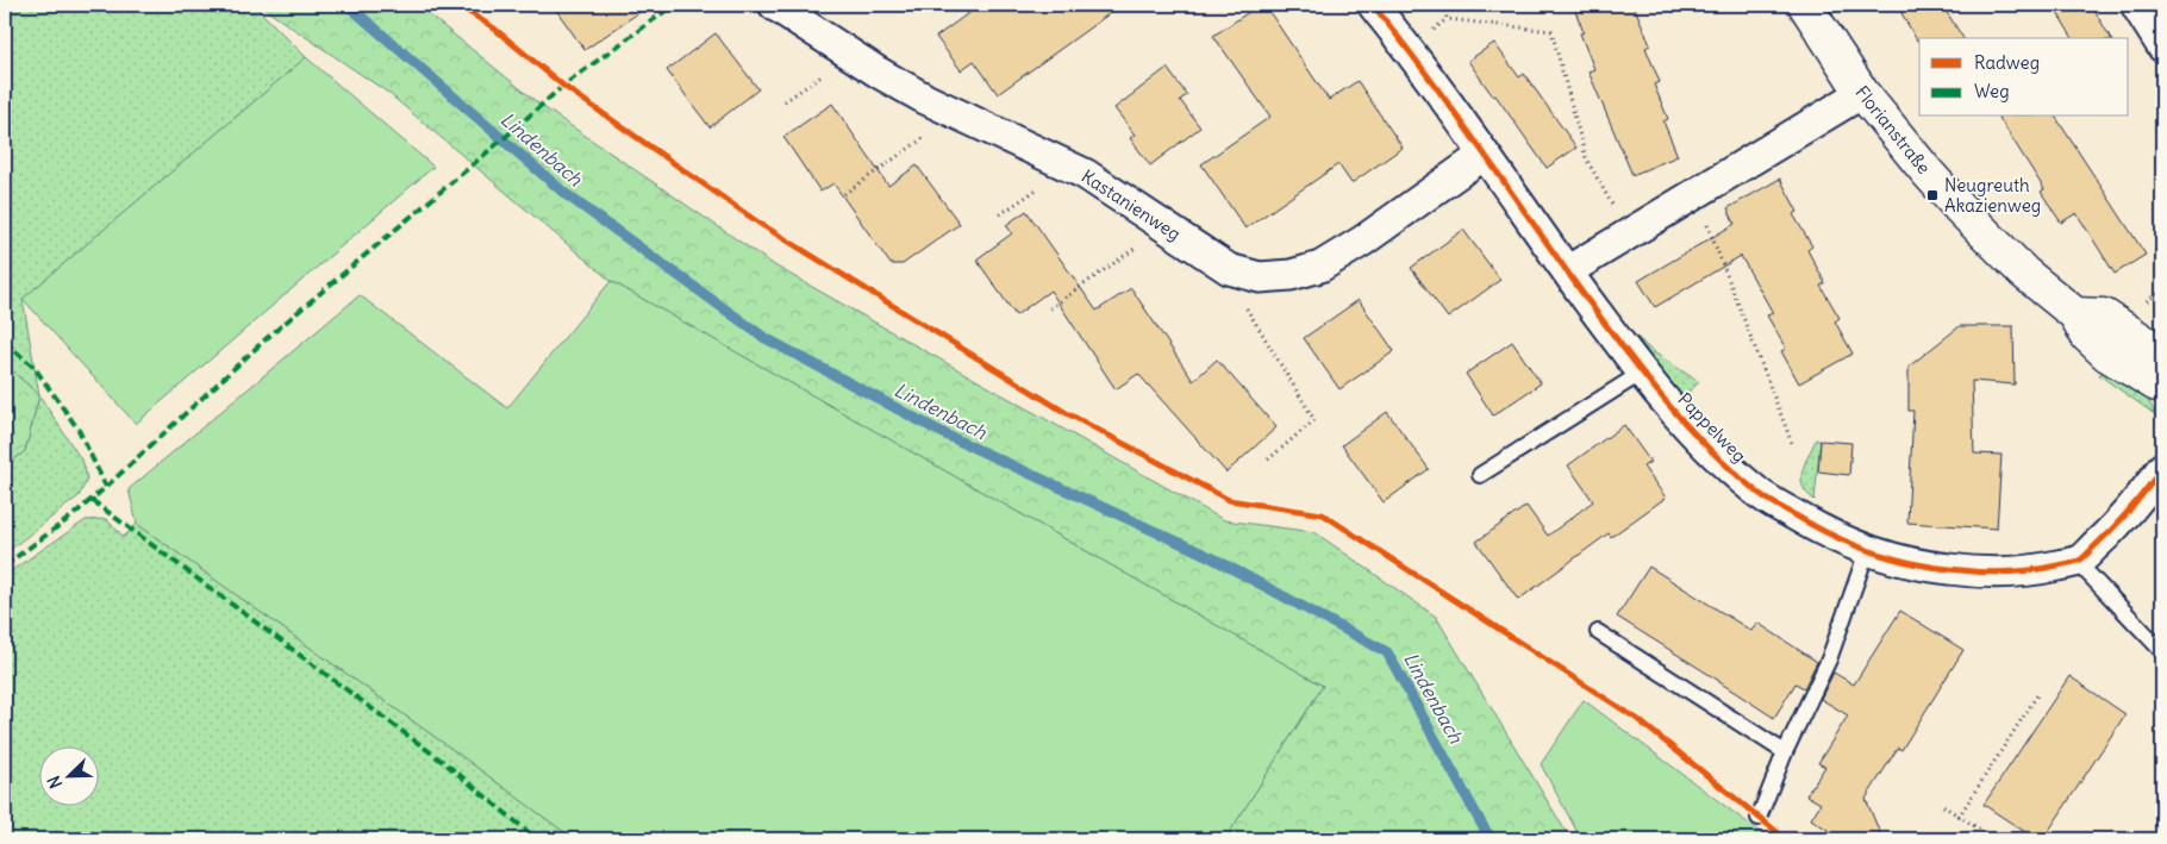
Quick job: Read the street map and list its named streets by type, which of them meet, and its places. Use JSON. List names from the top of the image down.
{
  "streets": {
    "street": ["Florianstraße", "Kastanienweg", "Pappelweg"]
  },
  "crossings": [
    ["Kastanienweg", "Pappelweg"]
  ],
  "water": ["Lindenbach"],
  "places": {
    "transit": ["Neugreuth Akazienweg"]
  },
  "legend": ["Radweg", "Weg"],
  "north": "bottom left"
}
